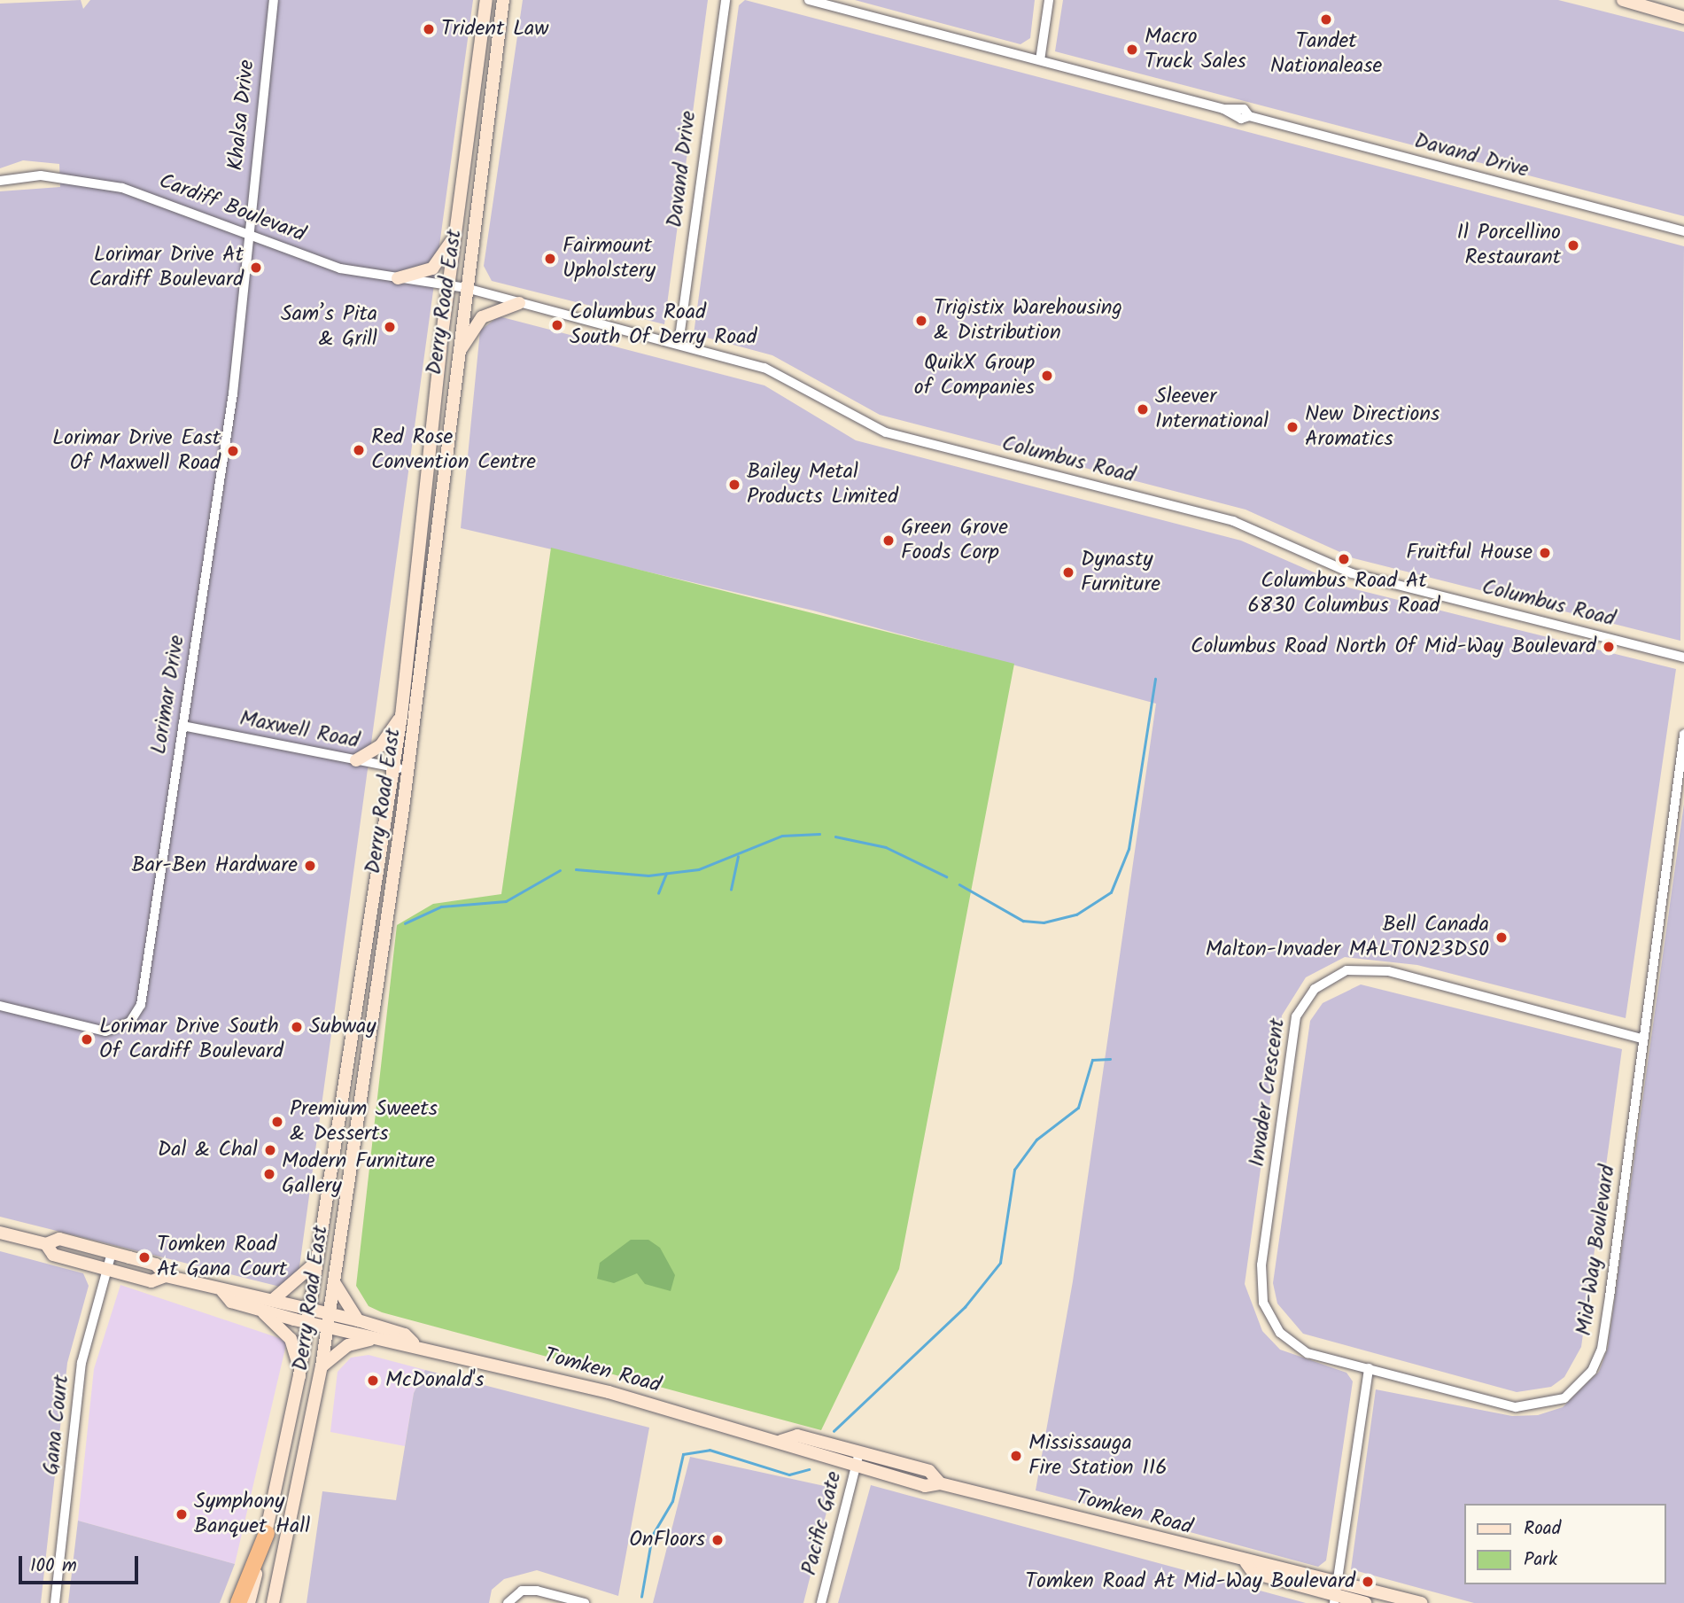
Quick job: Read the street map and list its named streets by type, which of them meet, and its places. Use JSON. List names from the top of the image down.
{
  "streets": {
    "main road": ["Derry Road East", "Tomken Road"],
    "street": [
      "Khalsa Drive",
      "Davand Drive",
      "Cardiff Boulevard",
      "Columbus Road",
      "Lorimar Drive",
      "Maxwell Road",
      "Invader Crescent",
      "Mid-Way Boulevard",
      "Gana Court",
      "Pacific Gate"
    ]
  },
  "crossings": [
    ["Khalsa Drive", "Cardiff Boulevard"],
    ["Khalsa Drive", "Lorimar Drive"],
    ["Davand Drive", "Columbus Road"],
    ["Cardiff Boulevard", "Derry Road East"],
    ["Cardiff Boulevard", "Columbus Road"],
    ["Cardiff Boulevard", "Lorimar Drive"],
    ["Derry Road East", "Columbus Road"],
    ["Derry Road East", "Maxwell Road"],
    ["Derry Road East", "Tomken Road"],
    ["Lorimar Drive", "Maxwell Road"],
    ["Invader Crescent", "Mid-Way Boulevard"],
    ["Tomken Road", "Gana Court"],
    ["Tomken Road", "Pacific Gate"]
  ],
  "places": [
    "Tandet Nationalease",
    "Trident Law",
    "Macro Truck Sales",
    "Il Porcellino Restaurant",
    "Fairmount Upholstery",
    "Lorimar Drive At Cardiff Boulevard",
    "Trigistix Warehousing & Distribution",
    "Columbus Road South Of Derry Road",
    "Sam’s Pita & Grill",
    "QuikX Group of Companies",
    "Sleever International",
    "New Directions Aromatics",
    "Red Rose Convention Centre",
    "Lorimar Drive East Of Maxwell Road",
    "Bailey Metal Products Limited",
    "Green Grove Foods Corp",
    "Fruitful House",
    "Columbus Road At 6830 Columbus Road",
    "Dynasty Furniture",
    "Columbus Road North Of Mid-Way Boulevard",
    "Bar-Ben Hardware",
    "Bell Canada Malton-Invader MALTON23DS0",
    "Subway",
    "Lorimar Drive South Of Cardiff Boulevard",
    "Premium Sweets & Desserts",
    "Dal & Chal",
    "Modern Furniture Gallery",
    "Tomken Road At Gana Court",
    "McDonald's",
    "Mississauga Fire Station 116",
    "Symphony Banquet Hall",
    "OnFloors",
    "Tomken Road At Mid-Way Boulevard"
  ],
  "legend": ["Road", "Park"],
  "scale_bar": "100 m"
}
